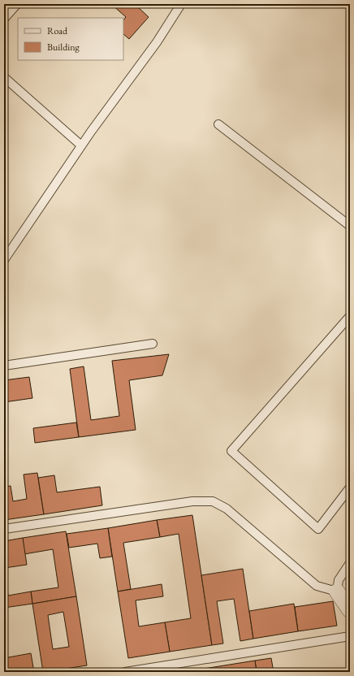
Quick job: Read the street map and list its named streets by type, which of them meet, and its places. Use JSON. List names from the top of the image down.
{
  "legend": ["Road", "Building"]
}
